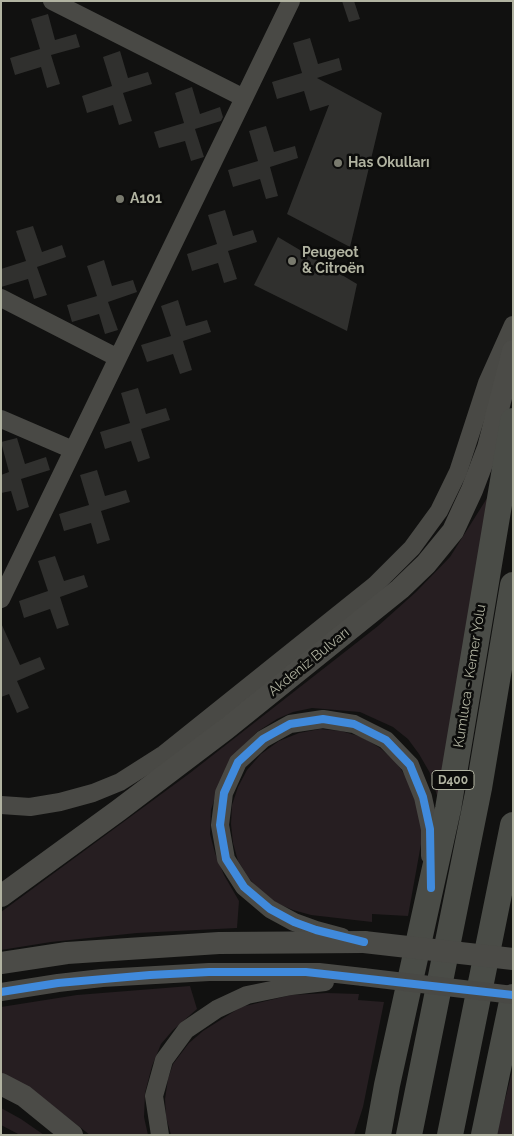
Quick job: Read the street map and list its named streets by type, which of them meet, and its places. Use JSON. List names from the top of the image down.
{
  "streets": {
    "highway": ["Kumluca - Kemer Yolu", "D400"],
    "main road": ["Akdeniz Bulvarı"]
  },
  "places": ["Has Okulları", "A101", "Peugeot & Citroën"]
}
